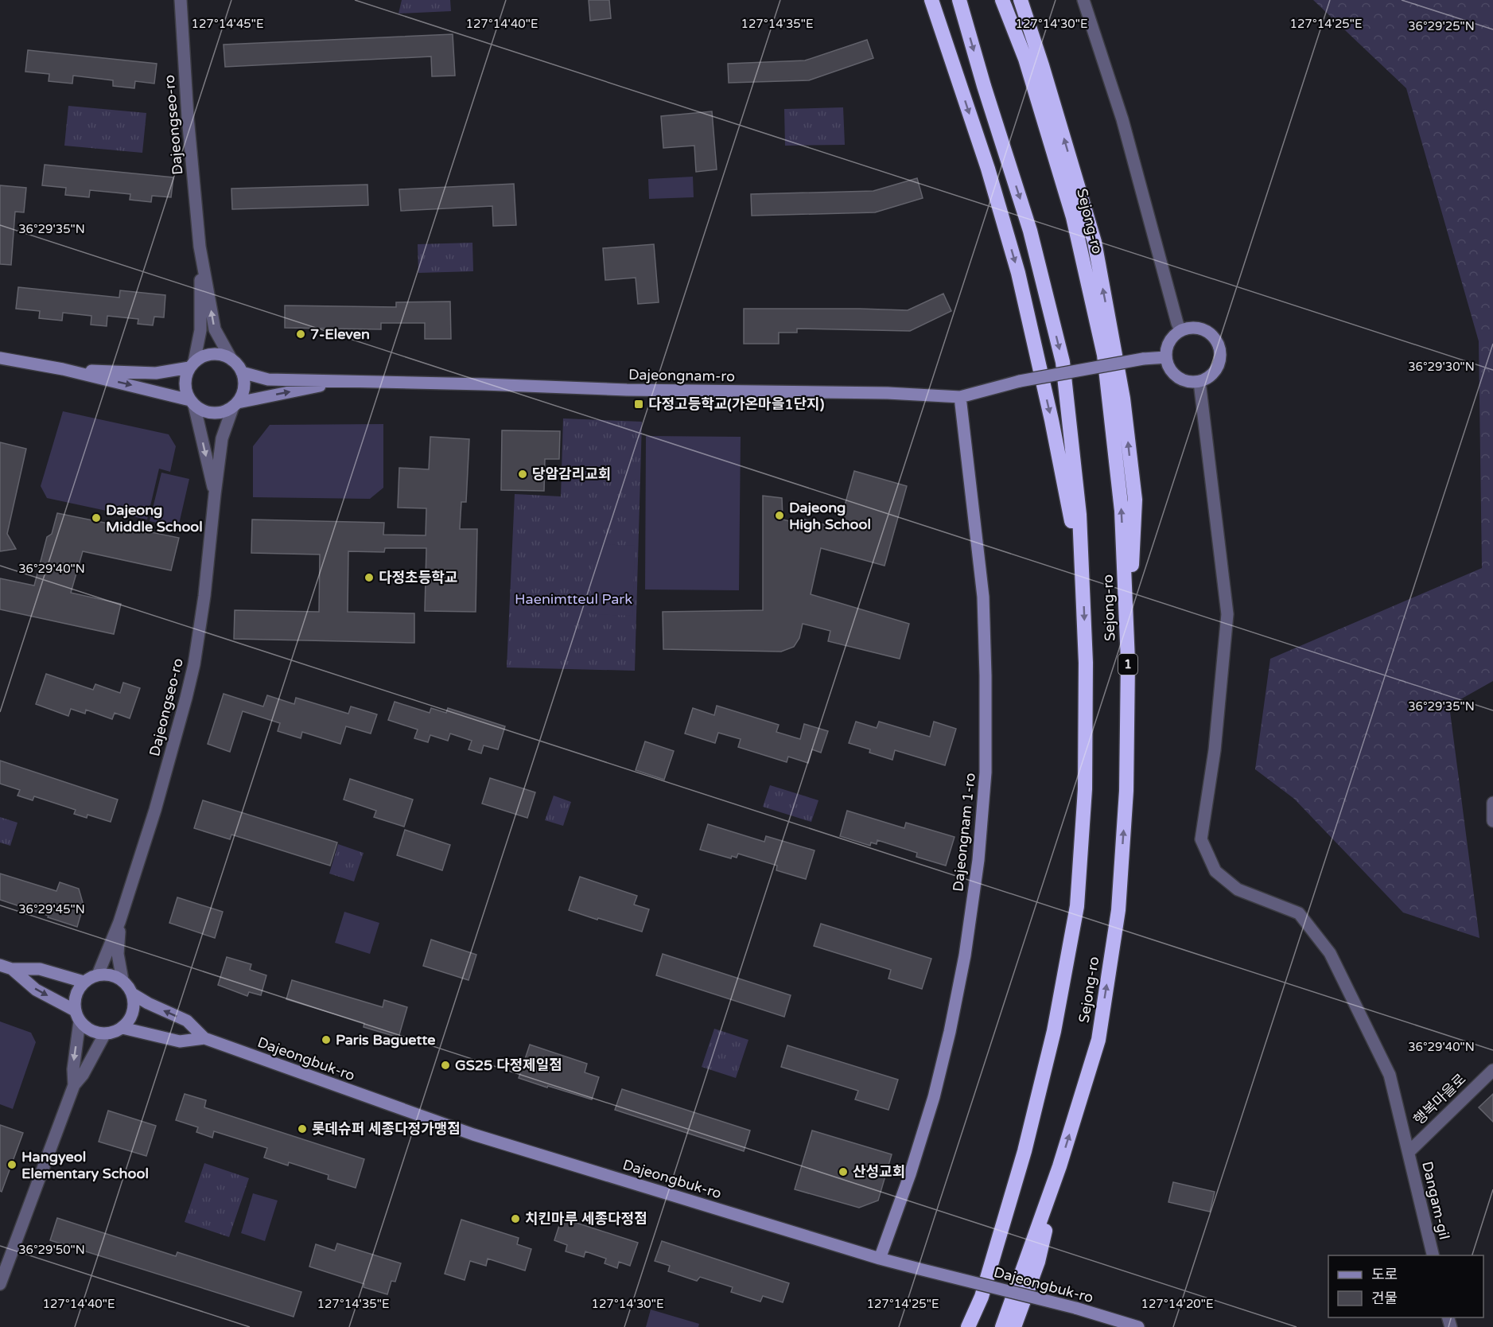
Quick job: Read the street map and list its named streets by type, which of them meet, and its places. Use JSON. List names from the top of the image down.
{
  "streets": {
    "highway": ["Sejong-ro", "1"],
    "street": [
      "Dajeongseo-ro",
      "Dajeongnam-ro",
      "Dajeongnam 1-ro",
      "Dajeongbuk-ro",
      "행복마을로",
      "Dangam-gil"
    ]
  },
  "crossings": [
    ["Dajeongnam-ro", "Dajeongnam 1-ro"],
    ["Dajeongnam-ro", "Dangam-gil"],
    ["Dajeongnam 1-ro", "Dajeongbuk-ro"],
    ["행복마을로", "Dangam-gil"]
  ],
  "parks": ["Haenimtteul Park"],
  "places": {
    "other": [
      "7-Eleven",
      "당암감리교회",
      "Dajeong High School",
      "Dajeong Middle School",
      "다정초등학교",
      "Paris Baguette",
      "GS25 다정제일점",
      "롯데슈퍼 세종다정가맹점",
      "Hangyeol Elementary School",
      "산성교회",
      "치킨마루 세종다정점"
    ],
    "transit": ["다정고등학교(가온마을1단지)"]
  },
  "legend": ["도로", "건물"],
  "coordinates": [
    "127°14'45\"E",
    "127°14'40\"E",
    "127°14'35\"E",
    "127°14'30\"E",
    "127°14'25\"E",
    "36°29'25\"N",
    "36°29'35\"N",
    "36°29'30\"N",
    "36°29'40\"N",
    "36°29'45\"N",
    "36°29'50\"N",
    "127°14'20\"E"
  ]
}
